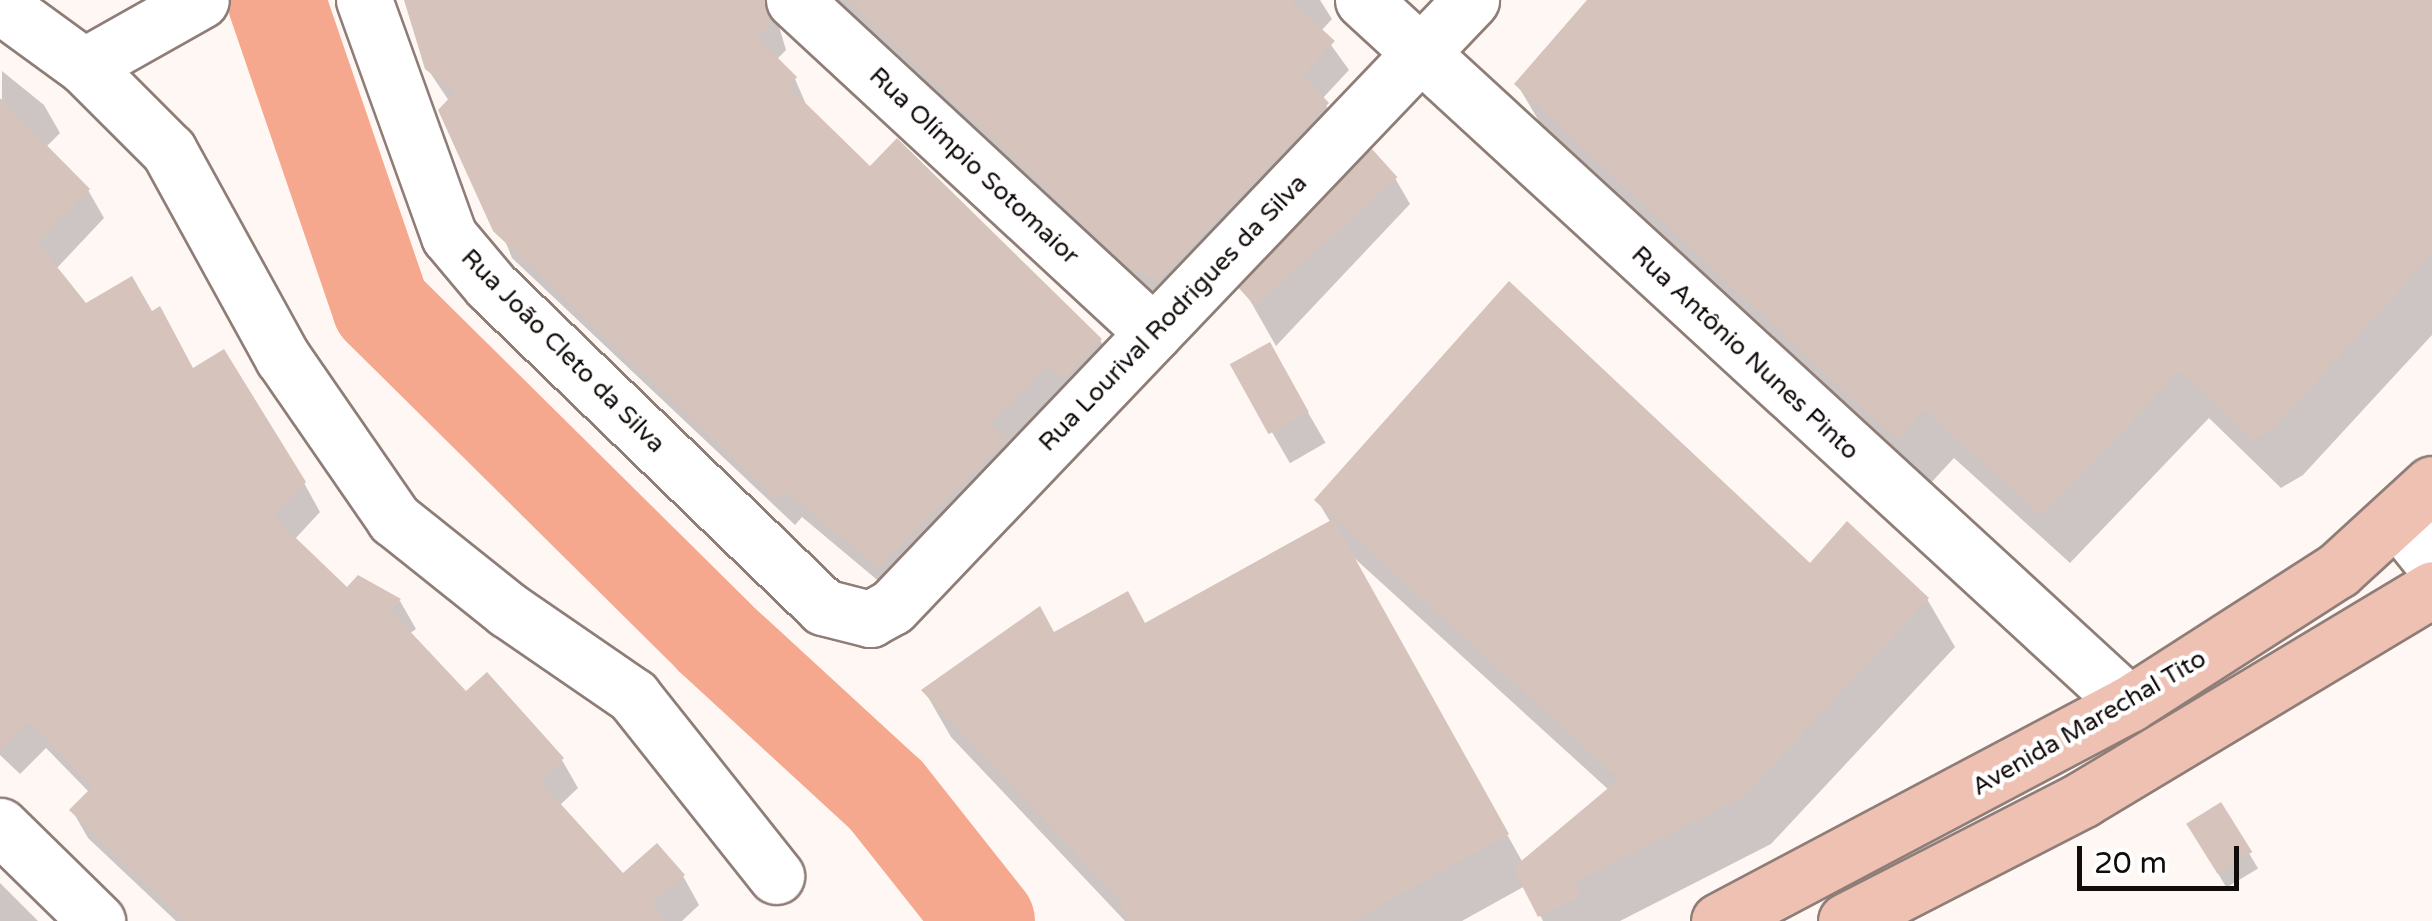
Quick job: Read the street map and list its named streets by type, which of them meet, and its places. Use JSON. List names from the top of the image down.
{
  "streets": {
    "main road": ["Avenida Marechal Tito"],
    "street": [
      "Rua Olímpio Sotomaior",
      "Rua Lourival Rodrigues da Silva",
      "Rua João Cleto da Silva",
      "Rua Antônio Nunes Pinto"
    ]
  },
  "crossings": [
    ["Rua Olímpio Sotomaior", "Rua Lourival Rodrigues da Silva"],
    ["Rua Lourival Rodrigues da Silva", "Rua João Cleto da Silva"],
    ["Rua Lourival Rodrigues da Silva", "Rua Antônio Nunes Pinto"],
    ["Rua Antônio Nunes Pinto", "Avenida Marechal Tito"]
  ],
  "scale_bar": "20 m"
}
